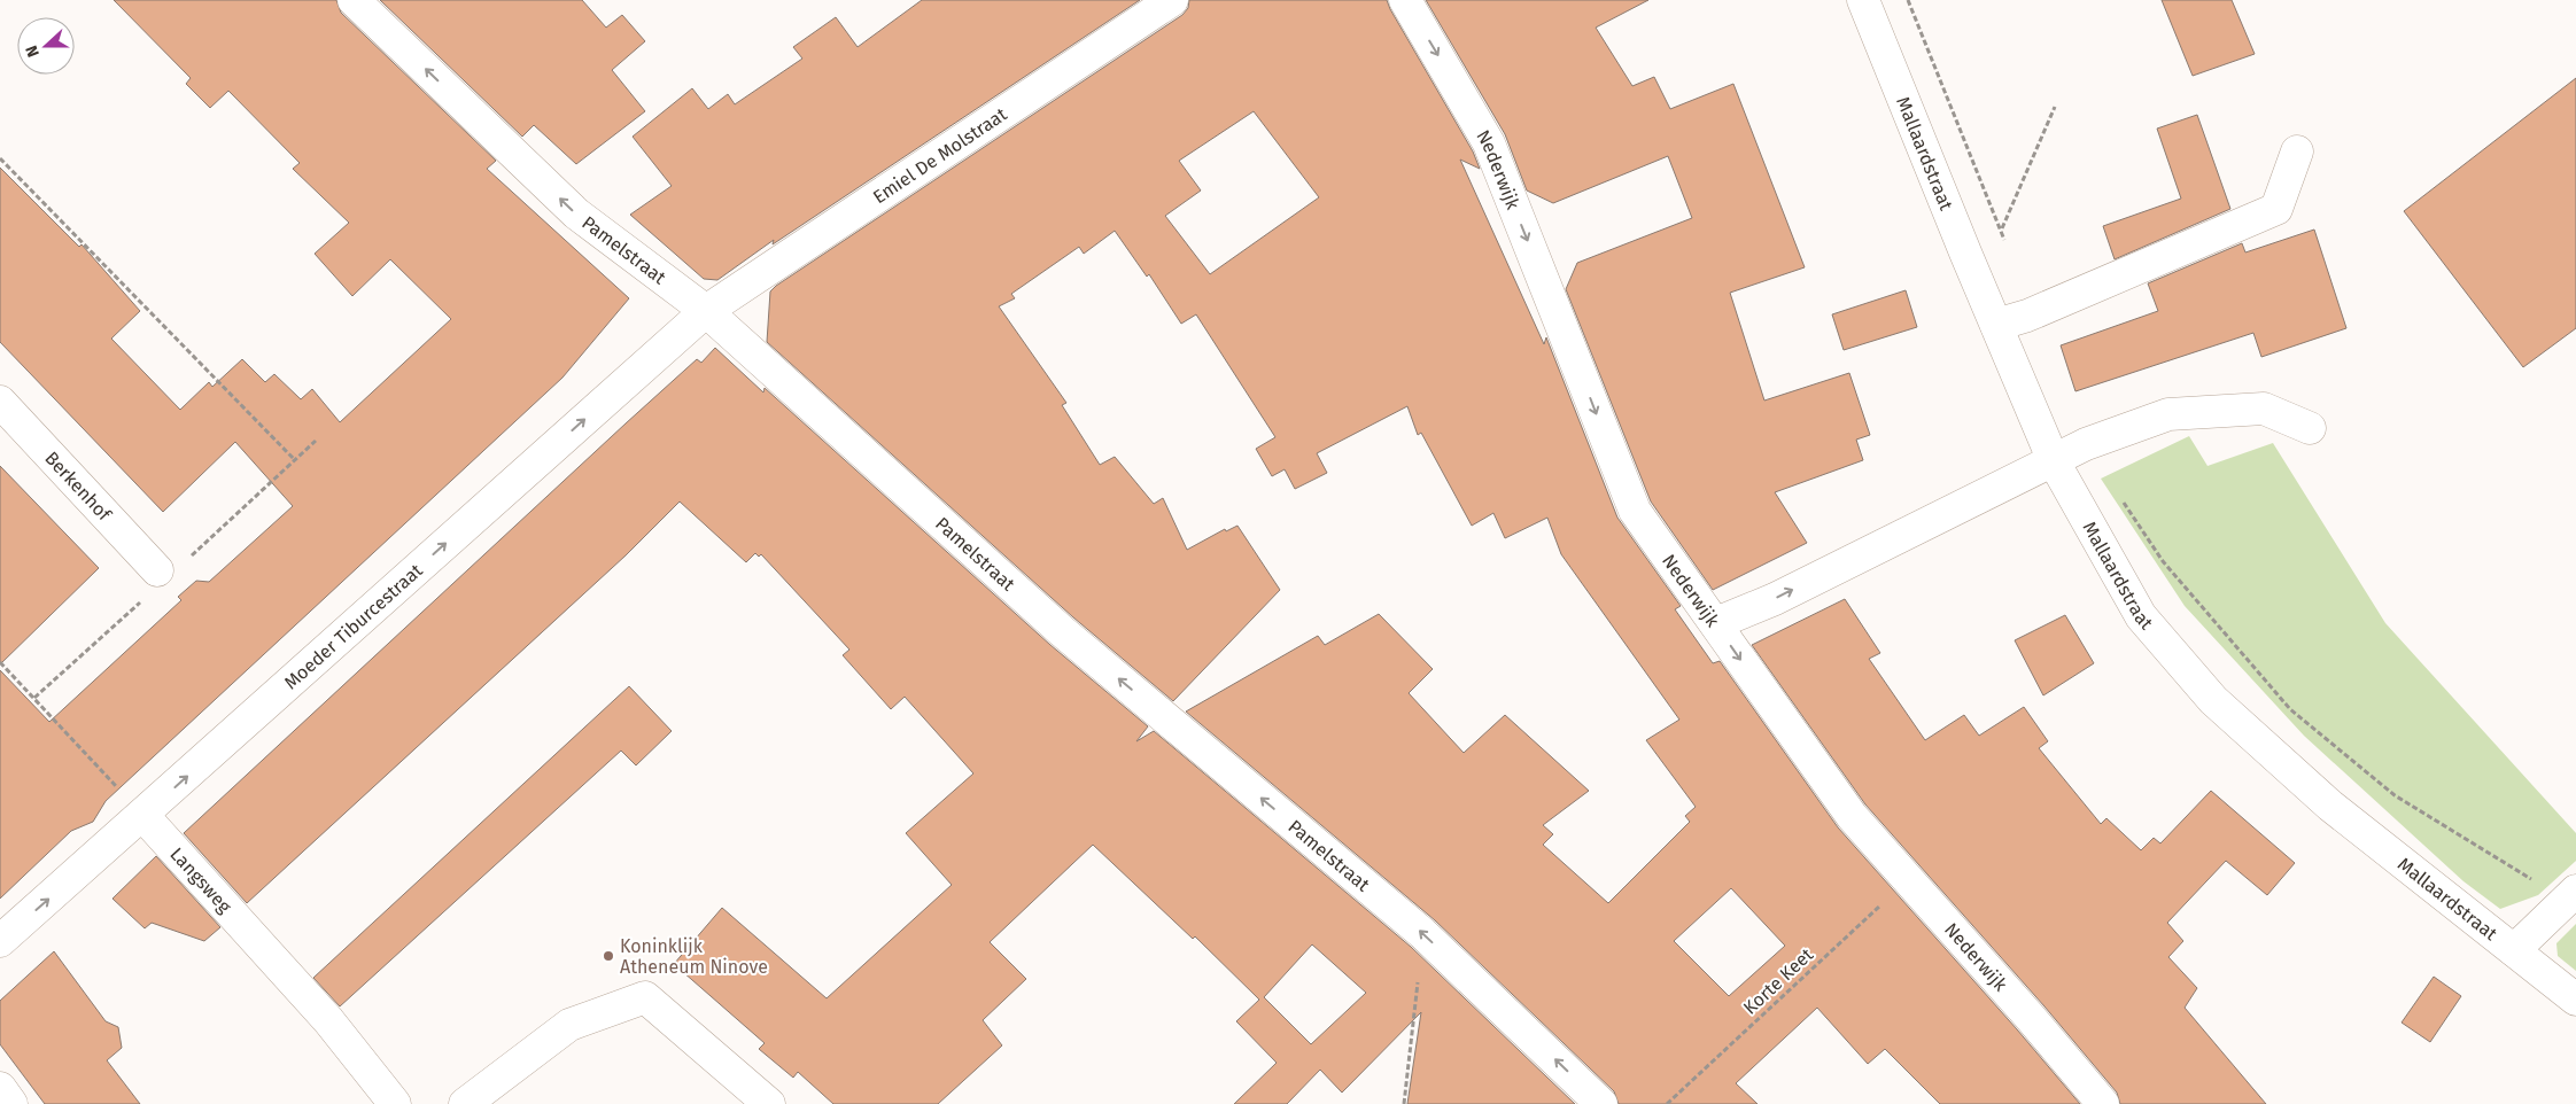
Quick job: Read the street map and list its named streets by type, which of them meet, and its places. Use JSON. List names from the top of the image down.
{
  "streets": {
    "street": [
      "Mallaardstraat",
      "Emiel De Molstraat",
      "Nederwijk",
      "Pamelstraat",
      "Berkenhof",
      "Moeder Tiburcestraat",
      "Langsweg"
    ],
    "path": ["Korte Keet"]
  },
  "crossings": [
    ["Emiel De Molstraat", "Pamelstraat"],
    ["Emiel De Molstraat", "Moeder Tiburcestraat"],
    ["Nederwijk", "Korte Keet"],
    ["Pamelstraat", "Moeder Tiburcestraat"],
    ["Moeder Tiburcestraat", "Langsweg"]
  ],
  "one_way": ["Nederwijk", "Pamelstraat", "Moeder Tiburcestraat"],
  "places": ["Koninklijk Atheneum Ninove"],
  "north": "left"
}
